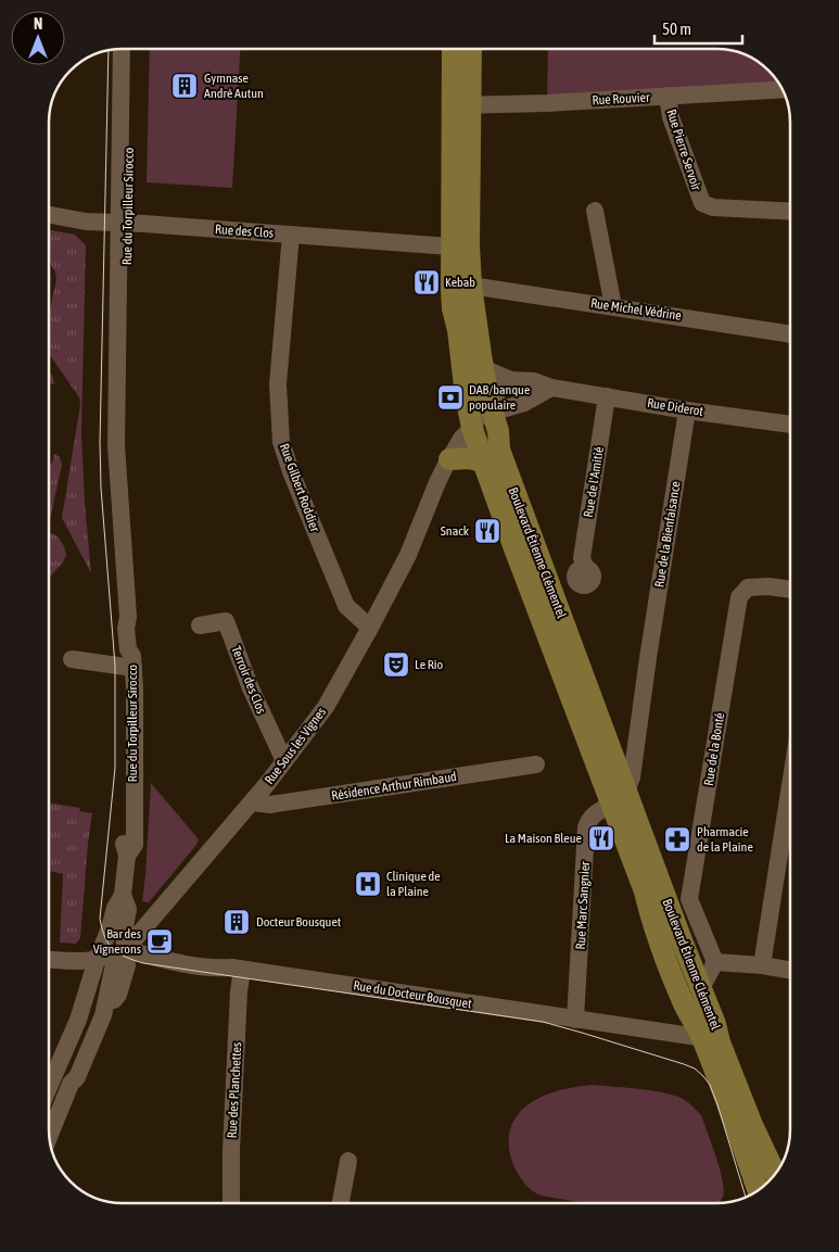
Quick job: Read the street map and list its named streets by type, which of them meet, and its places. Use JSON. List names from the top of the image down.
{
  "streets": {
    "main road": ["Boulevard Étienne Clémentel"],
    "street": [
      "Rue Rouvier",
      "Rue Pierre Servoir",
      "Rue du Torpilleur Sirocco",
      "Rue des Clos",
      "Rue Michel Védrine",
      "Rue Diderot",
      "Rue de l'Amitié",
      "Rue Gilbert Roddier",
      "Rue de la Bienfaisance",
      "Terroir des Clos",
      "Rue Sous les Vignes",
      "Rue de la Bonté",
      "Résidence Arthur Rimbaud",
      "Rue Marc Sangnier",
      "Rue du Docteur Bousquet",
      "Rue des Planchettes"
    ]
  },
  "crossings": [
    ["Rue Rouvier", "Rue Pierre Servoir"],
    ["Rue Rouvier", "Boulevard Étienne Clémentel"],
    ["Rue du Torpilleur Sirocco", "Rue des Clos"],
    ["Rue du Torpilleur Sirocco", "Rue Sous les Vignes"],
    ["Rue du Torpilleur Sirocco", "Rue du Docteur Bousquet"],
    ["Rue des Clos", "Rue Gilbert Roddier"],
    ["Rue des Clos", "Boulevard Étienne Clémentel"],
    ["Rue Michel Védrine", "Boulevard Étienne Clémentel"],
    ["Rue Diderot", "Rue de l'Amitié"],
    ["Rue Diderot", "Rue de la Bienfaisance"],
    ["Rue Diderot", "Boulevard Étienne Clémentel"],
    ["Rue Gilbert Roddier", "Rue Sous les Vignes"],
    ["Rue de la Bienfaisance", "Boulevard Étienne Clémentel"],
    ["Rue de la Bienfaisance", "Rue Marc Sangnier"],
    ["Boulevard Étienne Clémentel", "Rue Marc Sangnier"],
    ["Boulevard Étienne Clémentel", "Rue du Docteur Bousquet"],
    ["Terroir des Clos", "Rue Sous les Vignes"],
    ["Rue Sous les Vignes", "Résidence Arthur Rimbaud"],
    ["Rue Sous les Vignes", "Rue du Docteur Bousquet"],
    ["Rue Marc Sangnier", "Rue du Docteur Bousquet"],
    ["Rue du Docteur Bousquet", "Rue des Planchettes"]
  ],
  "places": {
    "building": ["Gymnase André Autun", "Docteur Bousquet"],
    "restaurant": ["Kebab", "Snack", "La Maison Bleue"],
    "bank": ["DAB/banque populaire"],
    "theatre": ["Le Rio"],
    "pharmacy": ["Pharmacie de la Plaine"],
    "hospital": ["Clinique de la Plaine"],
    "cafe": ["Bar des Vignerons"]
  },
  "scale_bar": "50 m",
  "north": "top"
}
